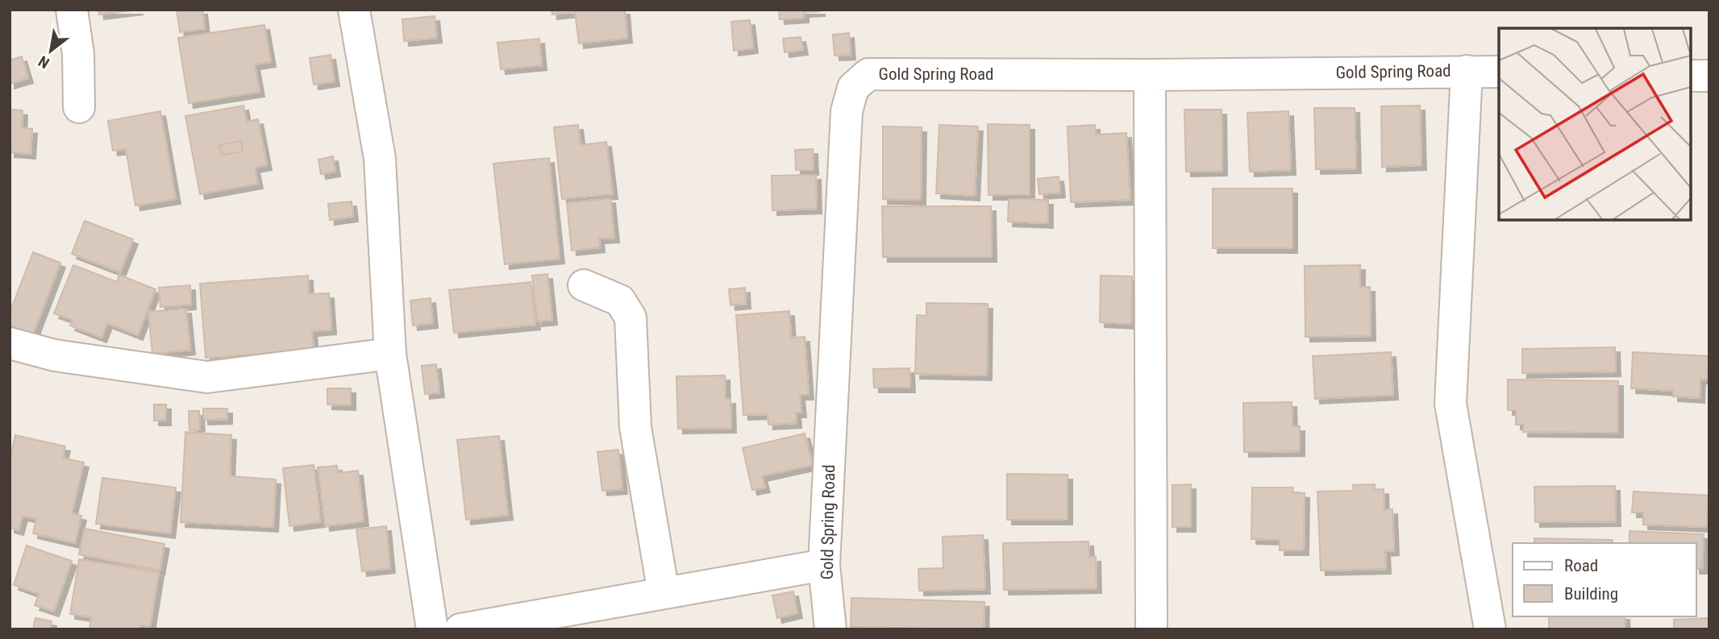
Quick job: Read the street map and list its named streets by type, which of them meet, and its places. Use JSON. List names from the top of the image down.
{
  "streets": {
    "street": ["Gold Spring Road"]
  },
  "legend": ["Road", "Building"],
  "north": "bottom left"
}
